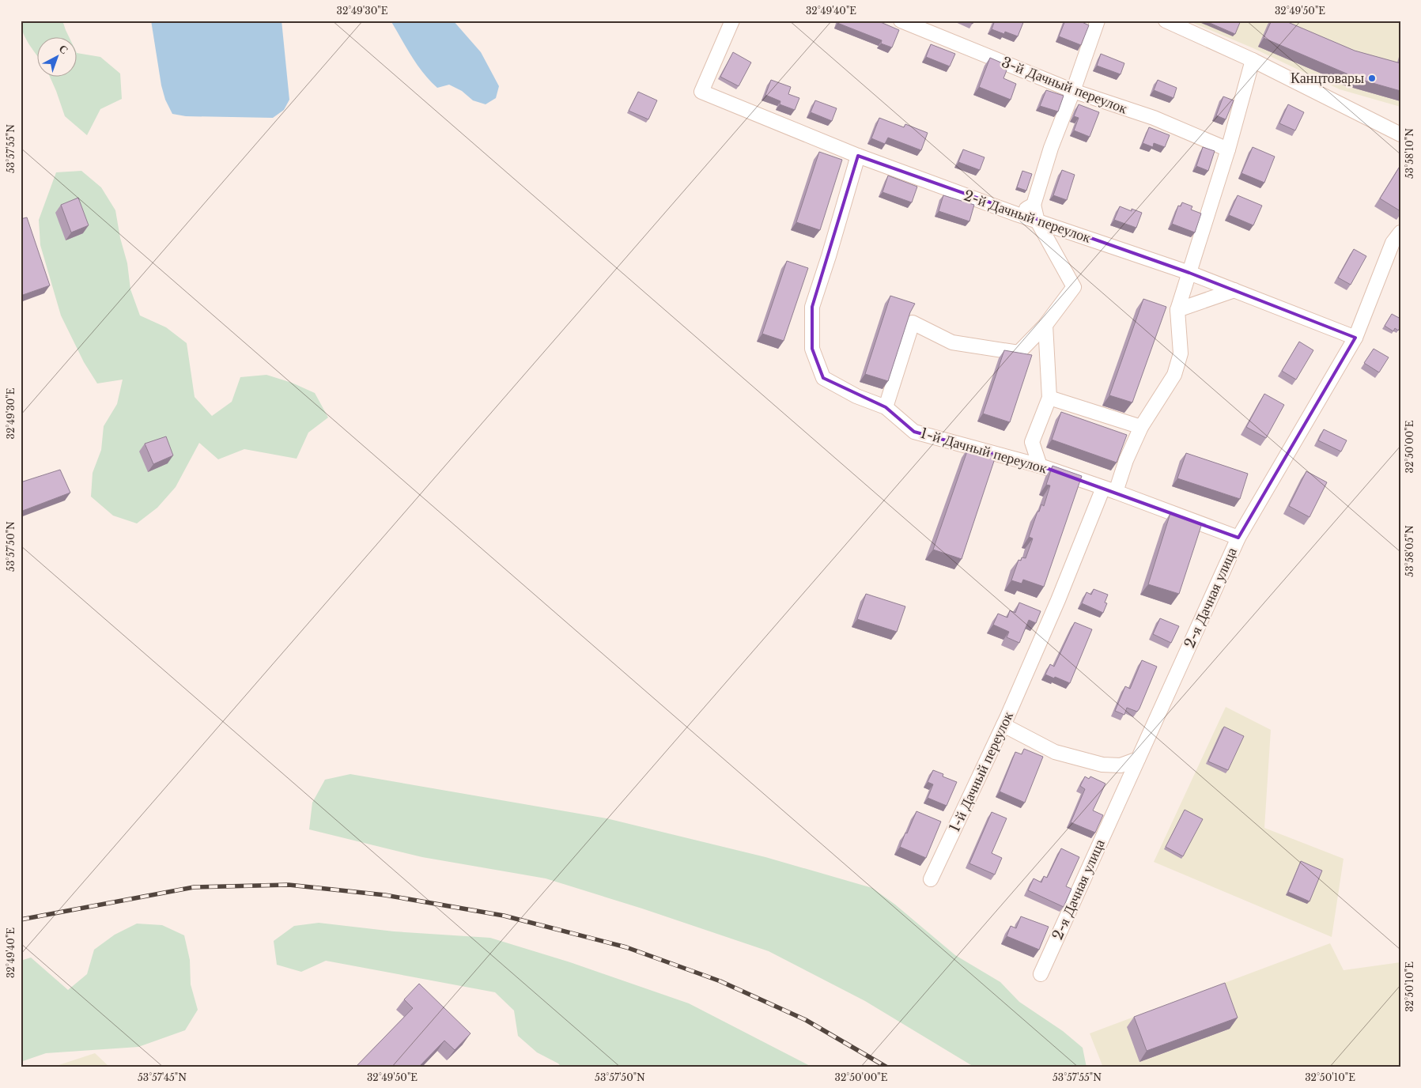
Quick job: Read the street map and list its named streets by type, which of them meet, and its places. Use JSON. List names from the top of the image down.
{
  "streets": {
    "street": [
      "3-й Дачный переулок",
      "2-й Дачный переулок",
      "1-й Дачный переулок",
      "2-я Дачная улица"
    ]
  },
  "crossings": [
    ["2-й Дачный переулок", "1-й Дачный переулок"],
    ["2-й Дачный переулок", "2-я Дачная улица"],
    ["1-й Дачный переулок", "2-я Дачная улица"]
  ],
  "places": ["Канцтовары"],
  "north": "top right",
  "coordinates": [
    "32°49'30\"E",
    "32°49'40\"E",
    "32°49'50\"E",
    "53°57'55\"N",
    "53°58'10\"N",
    "32°50'00\"E",
    "53°57'50\"N",
    "53°58'05\"N",
    "32°50'10\"E",
    "53°57'45\"N"
  ]
}
